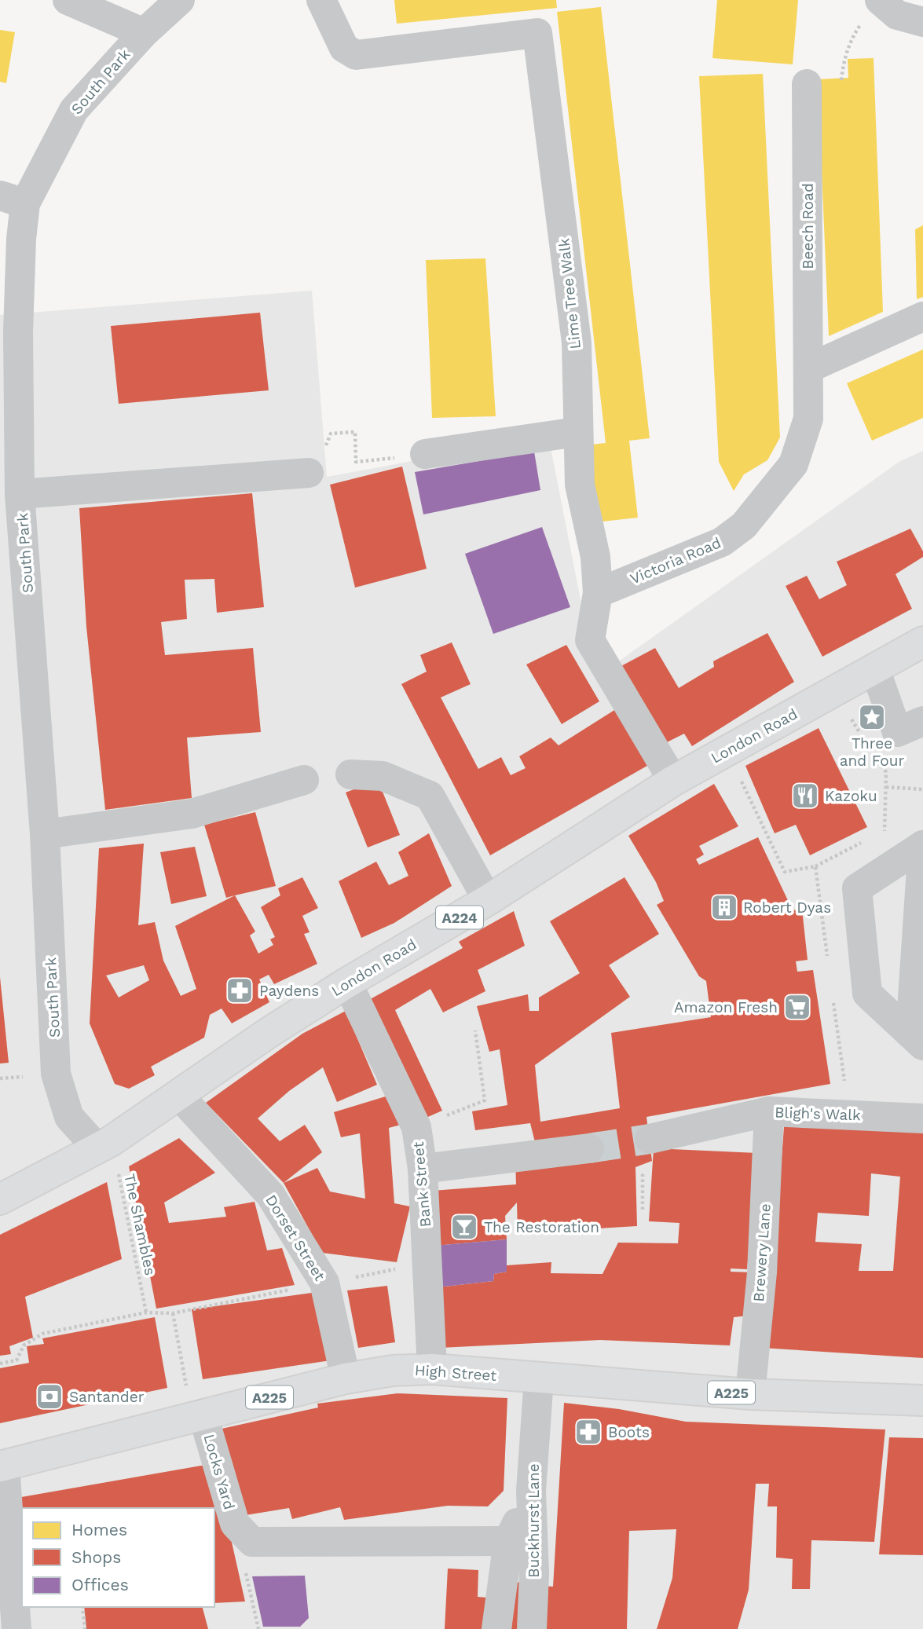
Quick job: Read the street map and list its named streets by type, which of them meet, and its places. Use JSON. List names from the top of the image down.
{
  "streets": {
    "main road": [
      "London Road",
      "A224",
      "High Street",
      "A225"
    ],
    "street": [
      "South Park",
      "Beech Road",
      "Lime Tree Walk",
      "Victoria Road",
      "Bligh's Walk",
      "Bank Street",
      "Dorset Street",
      "Brewery Lane",
      "Locks Yard",
      "Buckhurst Lane"
    ],
    "path": ["The Shambles"]
  },
  "crossings": [
    ["South Park", "London Road"],
    ["South Park", "The Shambles"],
    ["Beech Road", "Victoria Road"],
    ["Lime Tree Walk", "Victoria Road"],
    ["Lime Tree Walk", "London Road"],
    ["London Road", "Bank Street"],
    ["London Road", "The Shambles"],
    ["London Road", "Dorset Street"],
    ["Bligh's Walk", "Brewery Lane"],
    ["Bank Street", "High Street"],
    ["Dorset Street", "High Street"],
    ["Brewery Lane", "High Street"],
    ["High Street", "Locks Yard"],
    ["High Street", "Buckhurst Lane"]
  ],
  "places": {
    "place": ["Three and Four"],
    "restaurant": ["Kazoku"],
    "building": ["Robert Dyas"],
    "pharmacy": ["Paydens", "Boots"],
    "supermarket": ["Amazon Fresh"],
    "bar": ["The Restoration"],
    "bank": ["Santander"]
  },
  "legend": ["Homes", "Shops", "Offices"]
}
